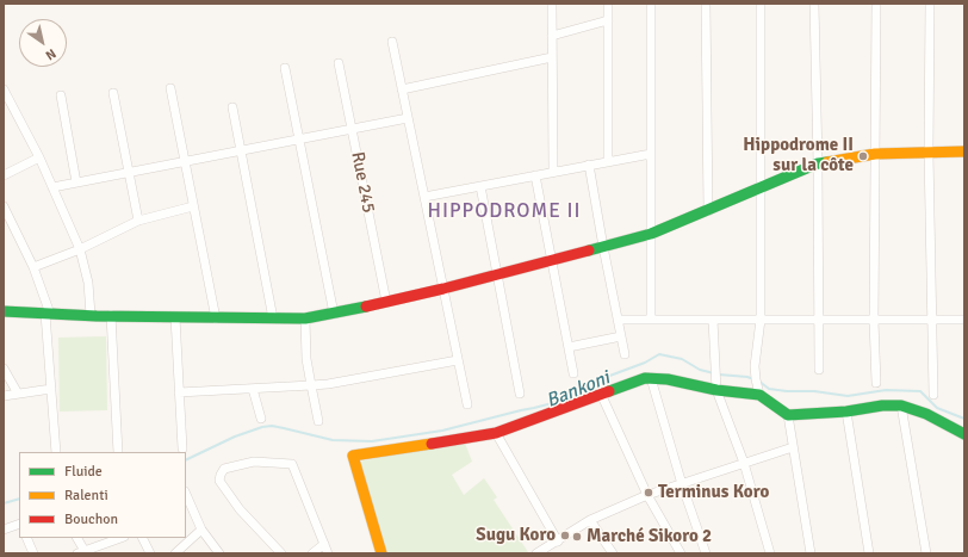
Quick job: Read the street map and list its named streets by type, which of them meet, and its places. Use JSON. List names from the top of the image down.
{
  "streets": {
    "street": ["Rue 245"]
  },
  "districts": ["HIPPODROME II"],
  "water": ["Bankoni"],
  "places": [
    "Hippodrome II sur la côte",
    "Terminus Koro",
    "Sugu Koro",
    "Marché Sikoro 2"
  ],
  "legend": ["Fluide", "Ralenti", "Bouchon"],
  "north": "bottom right"
}
